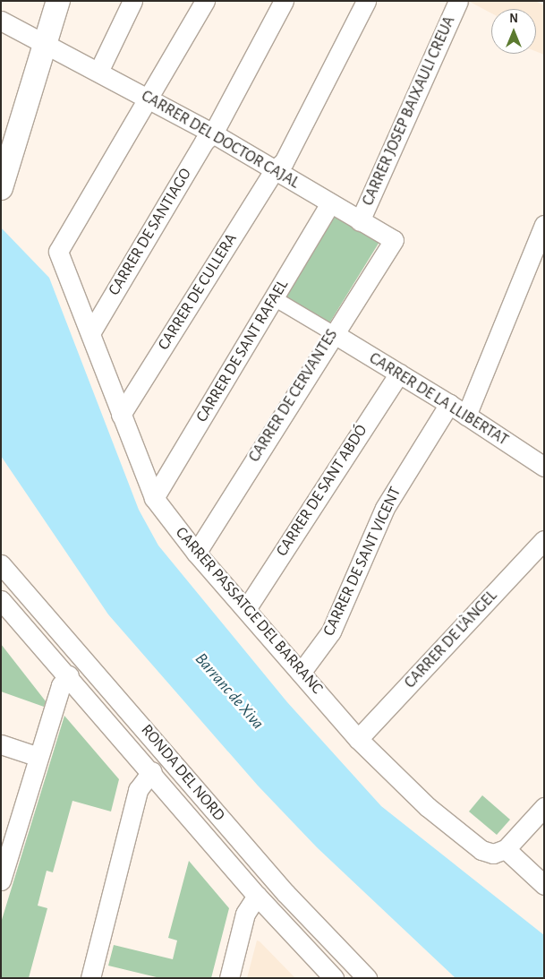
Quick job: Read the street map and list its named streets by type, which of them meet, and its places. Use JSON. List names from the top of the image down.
{
  "streets": {
    "street": [
      "CARRER JOSEP BAIXAULI CREUA",
      "CARRER DEL DOCTOR CAJAL",
      "CARRER DE SANTIAGO",
      "CARRER DE CULLERA",
      "CARRER DE SANT RAFAEL",
      "CARRER DE CERVANTES",
      "CARRER DE LA LLIBERTAT",
      "CARRER DE SANT ABDÓ",
      "CARRER DE SANT VICENT",
      "CARRER PASSATGE DEL BARRANC",
      "CARRER DE L'ÀNGEL",
      "RONDA DEL NORD"
    ]
  },
  "crossings": [
    ["CARRER JOSEP BAIXAULI CREUA", "CARRER DEL DOCTOR CAJAL"],
    ["CARRER DEL DOCTOR CAJAL", "CARRER DE SANTIAGO"],
    ["CARRER DEL DOCTOR CAJAL", "CARRER DE CULLERA"],
    ["CARRER DEL DOCTOR CAJAL", "CARRER DE SANT RAFAEL"],
    ["CARRER DEL DOCTOR CAJAL", "CARRER DE CERVANTES"],
    ["CARRER DEL DOCTOR CAJAL", "CARRER PASSATGE DEL BARRANC"],
    ["CARRER DE SANTIAGO", "CARRER PASSATGE DEL BARRANC"],
    ["CARRER DE CULLERA", "CARRER PASSATGE DEL BARRANC"],
    ["CARRER DE SANT RAFAEL", "CARRER PASSATGE DEL BARRANC"],
    ["CARRER DE CERVANTES", "CARRER DE LA LLIBERTAT"],
    ["CARRER DE CERVANTES", "CARRER PASSATGE DEL BARRANC"],
    ["CARRER DE LA LLIBERTAT", "CARRER DE SANT ABDÓ"],
    ["CARRER DE LA LLIBERTAT", "CARRER DE SANT VICENT"],
    ["CARRER DE SANT ABDÓ", "CARRER PASSATGE DEL BARRANC"],
    ["CARRER DE SANT VICENT", "CARRER PASSATGE DEL BARRANC"],
    ["CARRER PASSATGE DEL BARRANC", "CARRER DE L'ÀNGEL"]
  ],
  "water": ["Barranc de Xiva"],
  "north": "top"
}
